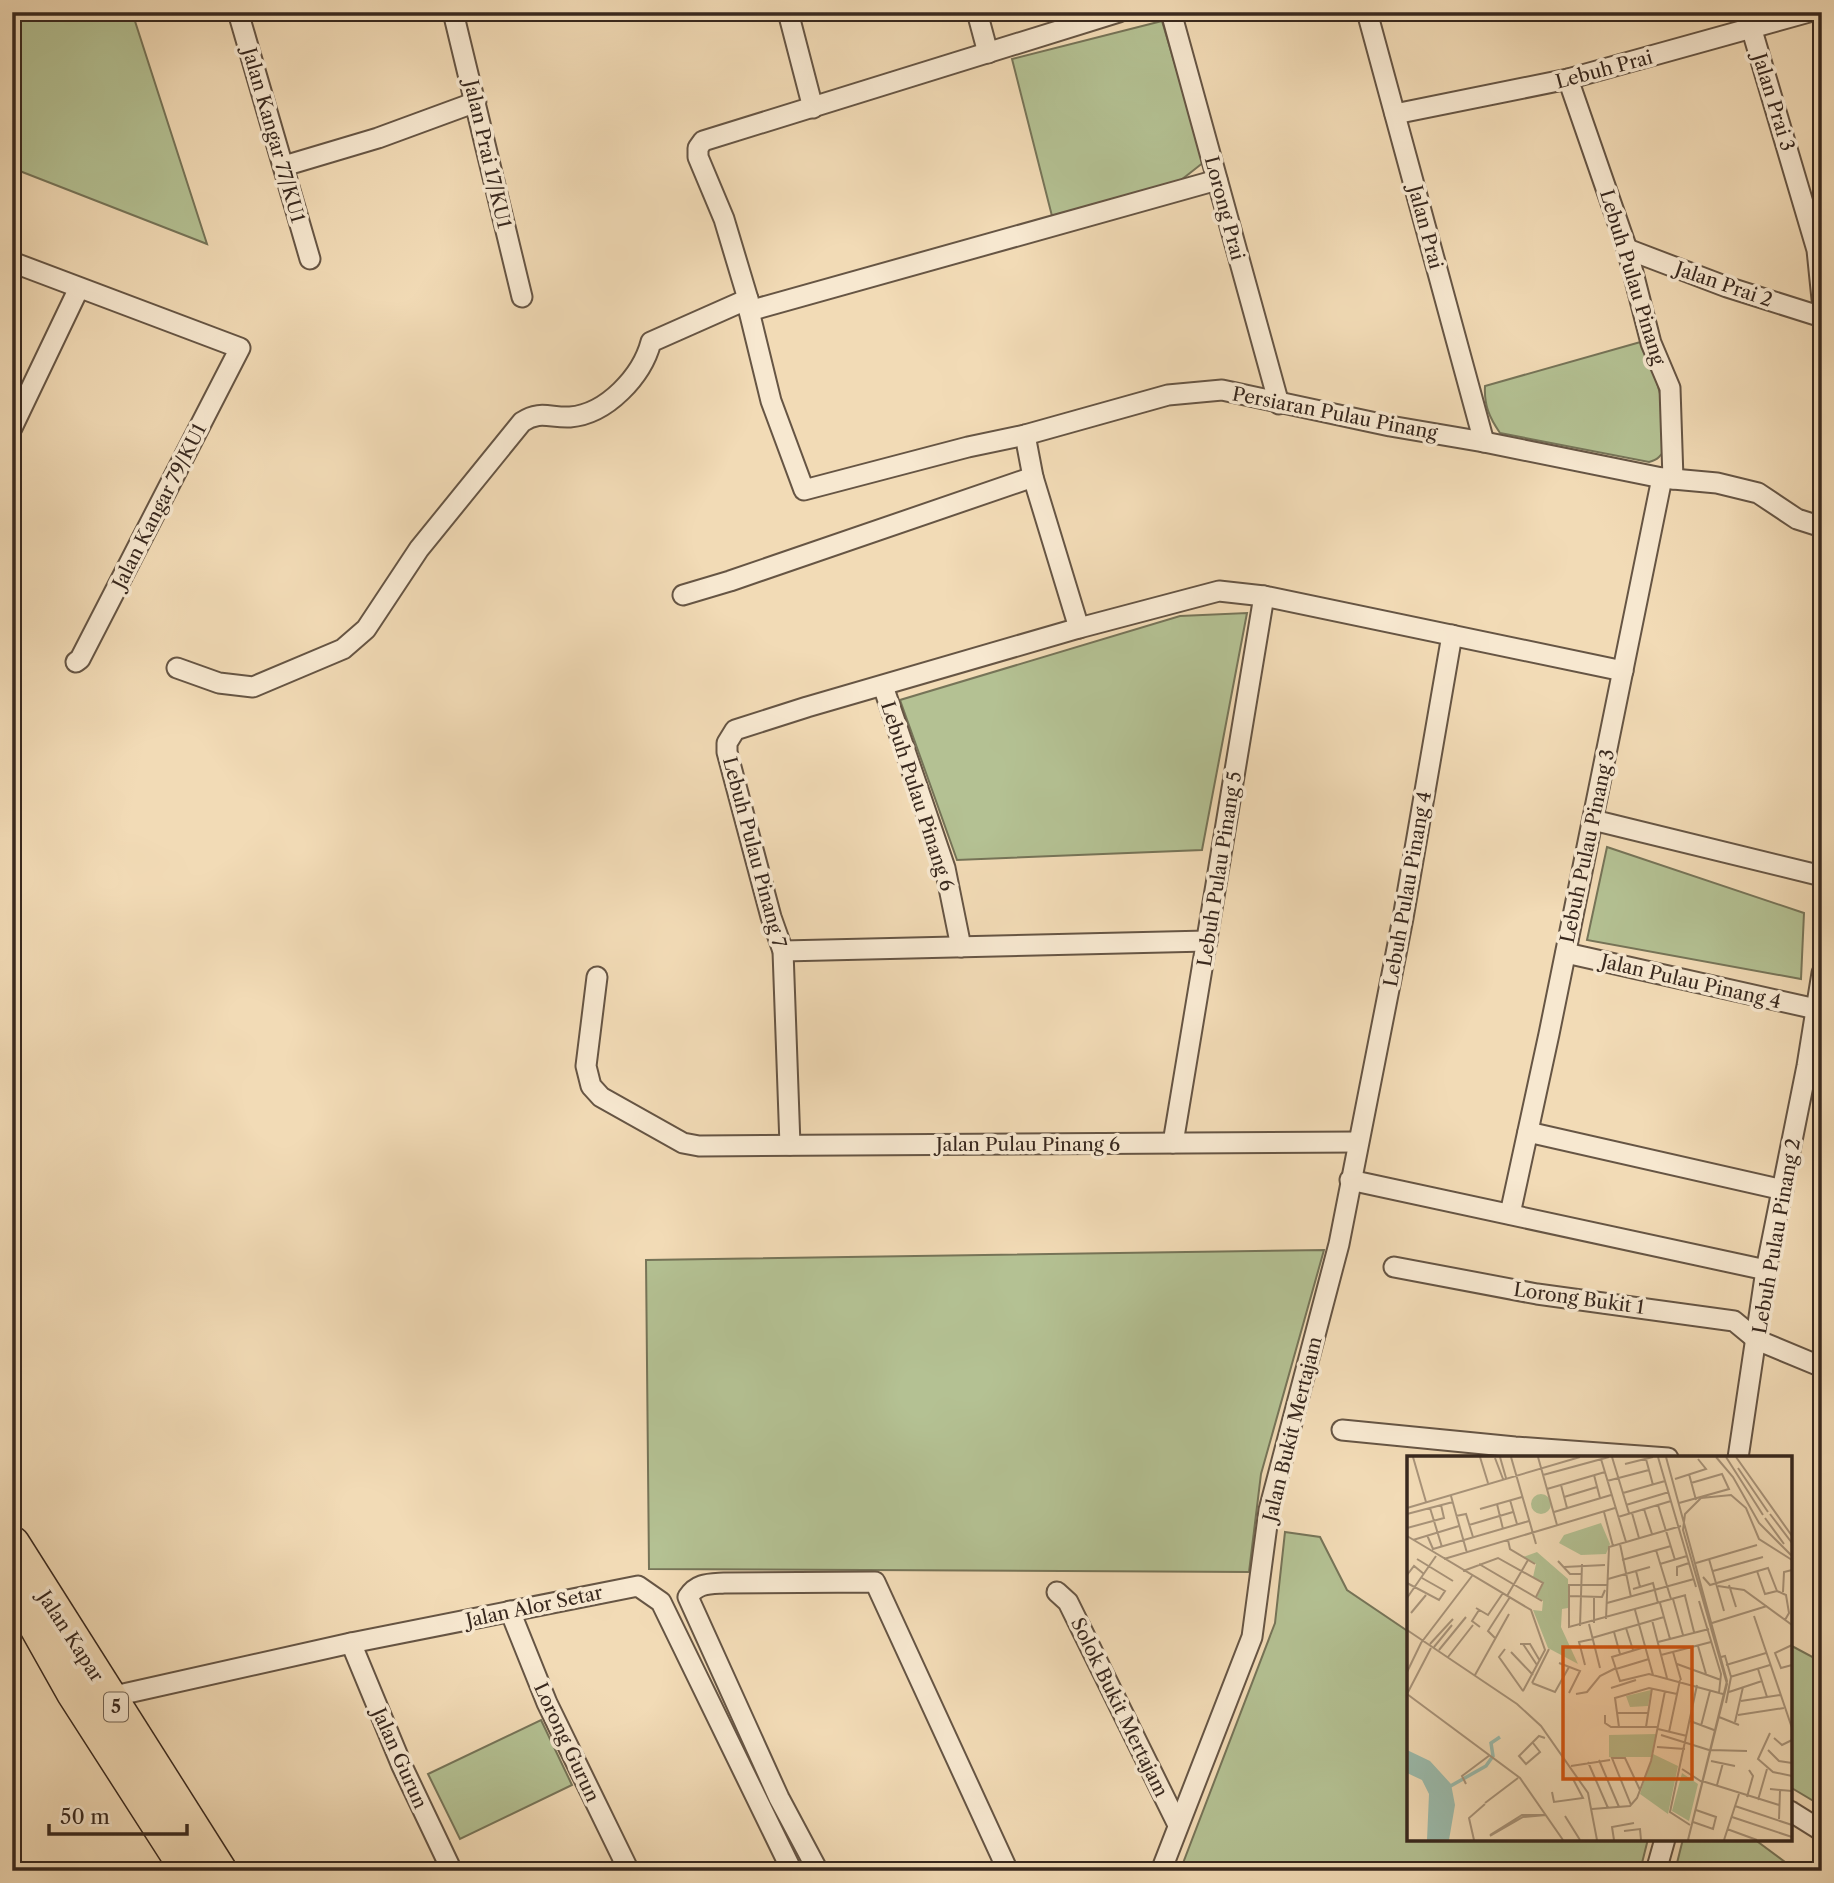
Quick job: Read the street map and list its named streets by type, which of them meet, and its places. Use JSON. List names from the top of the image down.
{
  "streets": {
    "highway": ["Jalan Kapar", "5"],
    "street": [
      "Lebuh Prai",
      "Jalan Prai 3",
      "Jalan Kangar 77/KU1",
      "Jalan Prai 17/KU1",
      "Lorong Prai",
      "Jalan Prai",
      "Lebuh Pulau Pinang",
      "Jalan Prai 2",
      "Persiaran Pulau Pinang",
      "Jalan Kangar 79/KU1",
      "Lebuh Pulau Pinang 6",
      "Lebuh Pulau Pinang 3",
      "Lebuh Pulau Pinang 7",
      "Lebuh Pulau Pinang 5",
      "Lebuh Pulau Pinang 4",
      "Jalan Pulau Pinang 4",
      "Jalan Pulau Pinang 6",
      "Lebuh Pulau Pinang 2",
      "Lorong Bukit 1",
      "Jalan Bukit Mertajam",
      "Jalan Alor Setar",
      "Solok Bukit Mertajam",
      "Lorong Gurun",
      "Jalan Gurun"
    ]
  },
  "crossings": [
    ["Lebuh Prai", "Jalan Prai 3"],
    ["Lebuh Prai", "Jalan Prai"],
    ["Lebuh Prai", "Lebuh Pulau Pinang"],
    ["Lorong Prai", "Persiaran Pulau Pinang"],
    ["Jalan Prai", "Persiaran Pulau Pinang"],
    ["Lebuh Pulau Pinang", "Jalan Prai 2"],
    ["Lebuh Pulau Pinang", "Persiaran Pulau Pinang"],
    ["Lebuh Pulau Pinang", "Lebuh Pulau Pinang 3"],
    ["Persiaran Pulau Pinang", "Lebuh Pulau Pinang 3"],
    ["Lebuh Pulau Pinang 6", "Lebuh Pulau Pinang 7"],
    ["Lebuh Pulau Pinang 3", "Jalan Pulau Pinang 4"],
    ["Lebuh Pulau Pinang 7", "Jalan Pulau Pinang 6"],
    ["Lebuh Pulau Pinang 5", "Jalan Pulau Pinang 6"],
    ["Lebuh Pulau Pinang 4", "Jalan Pulau Pinang 6"],
    ["Lebuh Pulau Pinang 4", "Jalan Bukit Mertajam"],
    ["Jalan Pulau Pinang 4", "Lebuh Pulau Pinang 2"],
    ["Jalan Pulau Pinang 6", "Jalan Bukit Mertajam"],
    ["Lebuh Pulau Pinang 2", "Lorong Bukit 1"],
    ["Jalan Bukit Mertajam", "Solok Bukit Mertajam"],
    ["Jalan Alor Setar", "Jalan Kapar"],
    ["Jalan Alor Setar", "Lorong Gurun"],
    ["Jalan Alor Setar", "Jalan Gurun"]
  ],
  "scale_bar": "50 m"
}
